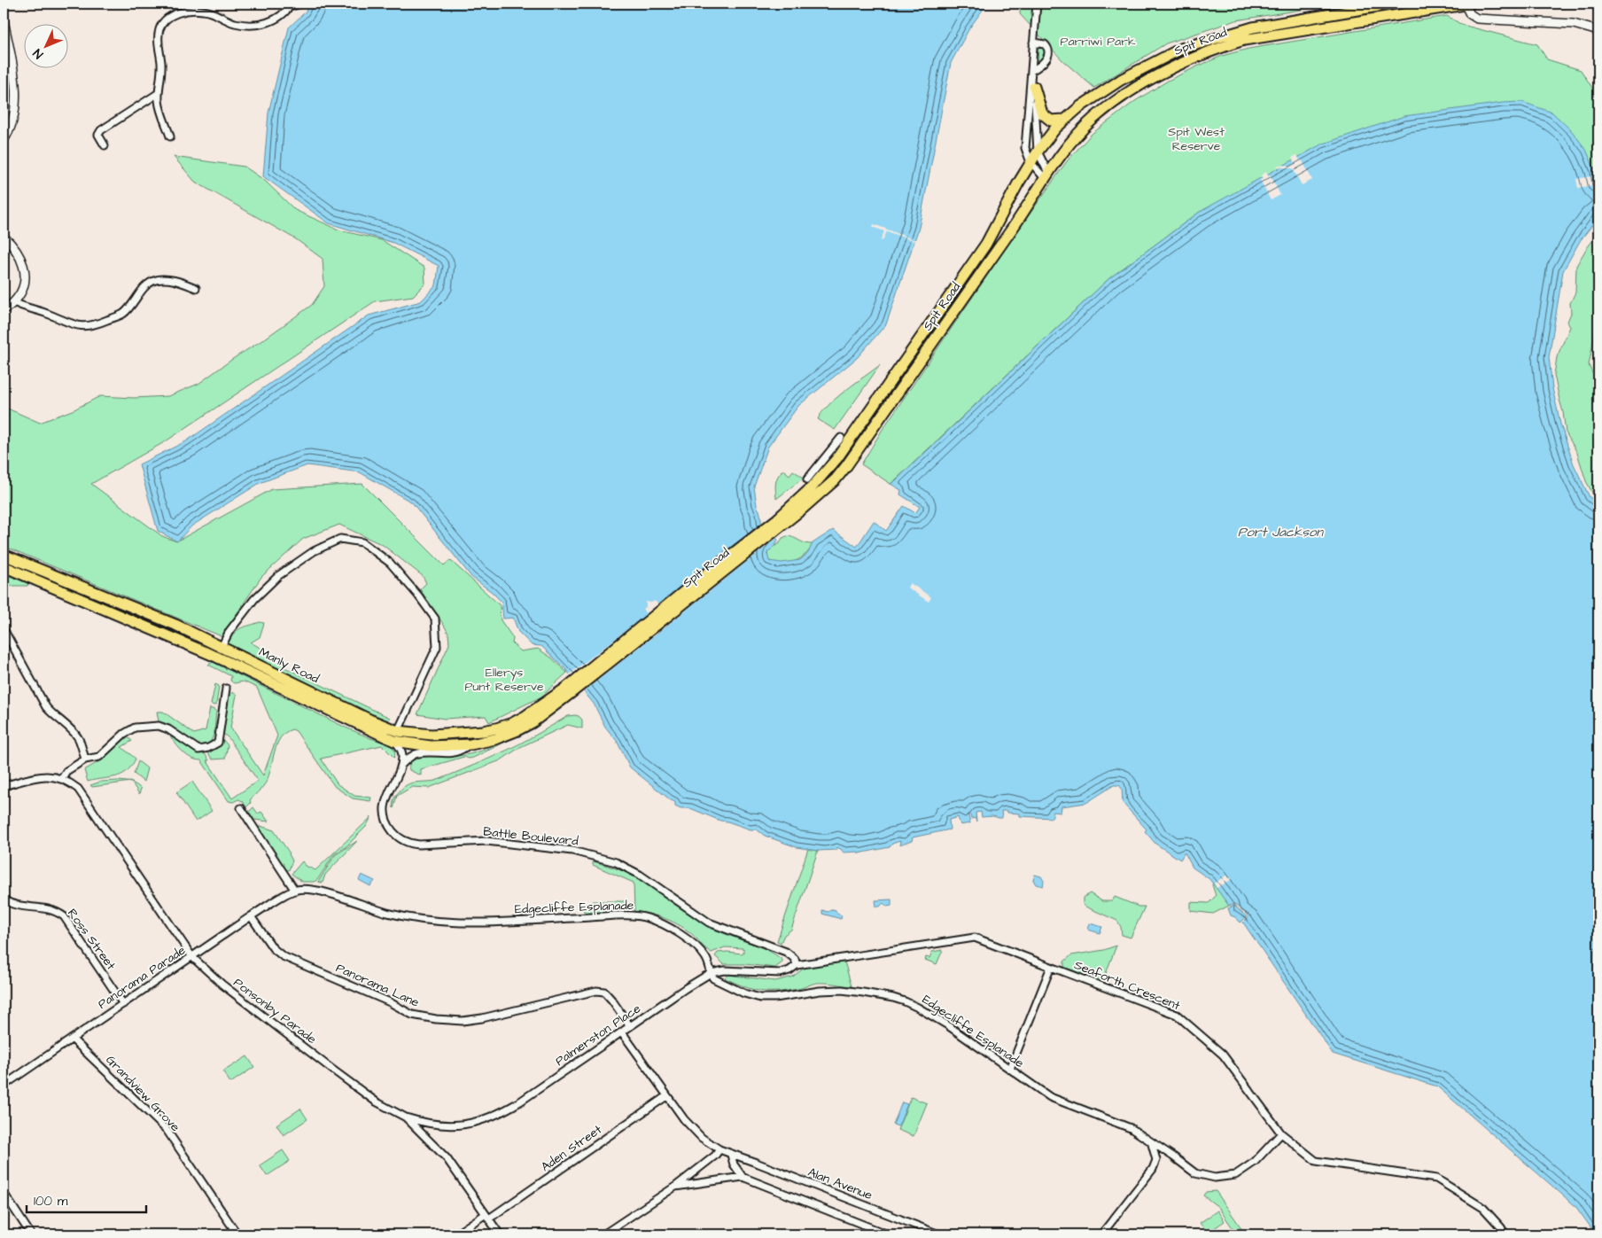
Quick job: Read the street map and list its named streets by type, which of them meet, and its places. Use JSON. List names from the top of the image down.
{
  "streets": {
    "highway": ["Spit Road", "Manly Road"],
    "street": [
      "Battle Boulevard",
      "Edgecliffe Esplanade",
      "Ross Street",
      "Panorama Parade",
      "Panorama Lane",
      "Seaforth Crescent",
      "Ponsonby Parade",
      "Palmerston Place",
      "Grandview Grove",
      "Aden Street",
      "Alan Avenue"
    ]
  },
  "crossings": [
    ["Spit Road", "Manly Road"],
    ["Battle Boulevard", "Seaforth Crescent"],
    ["Battle Boulevard", "Palmerston Place"],
    ["Edgecliffe Esplanade", "Panorama Parade"],
    ["Edgecliffe Esplanade", "Seaforth Crescent"],
    ["Edgecliffe Esplanade", "Palmerston Place"],
    ["Ross Street", "Panorama Parade"],
    ["Panorama Parade", "Panorama Lane"],
    ["Panorama Parade", "Ponsonby Parade"],
    ["Panorama Parade", "Grandview Grove"],
    ["Panorama Lane", "Palmerston Place"],
    ["Seaforth Crescent", "Palmerston Place"],
    ["Ponsonby Parade", "Palmerston Place"],
    ["Ponsonby Parade", "Aden Street"],
    ["Palmerston Place", "Alan Avenue"],
    ["Aden Street", "Alan Avenue"]
  ],
  "water": ["Port Jackson"],
  "parks": ["Parriwi Park", "Spit West Reserve", "Ellerys Punt Reserve"],
  "scale_bar": "100 m",
  "north": "bottom left"
}
